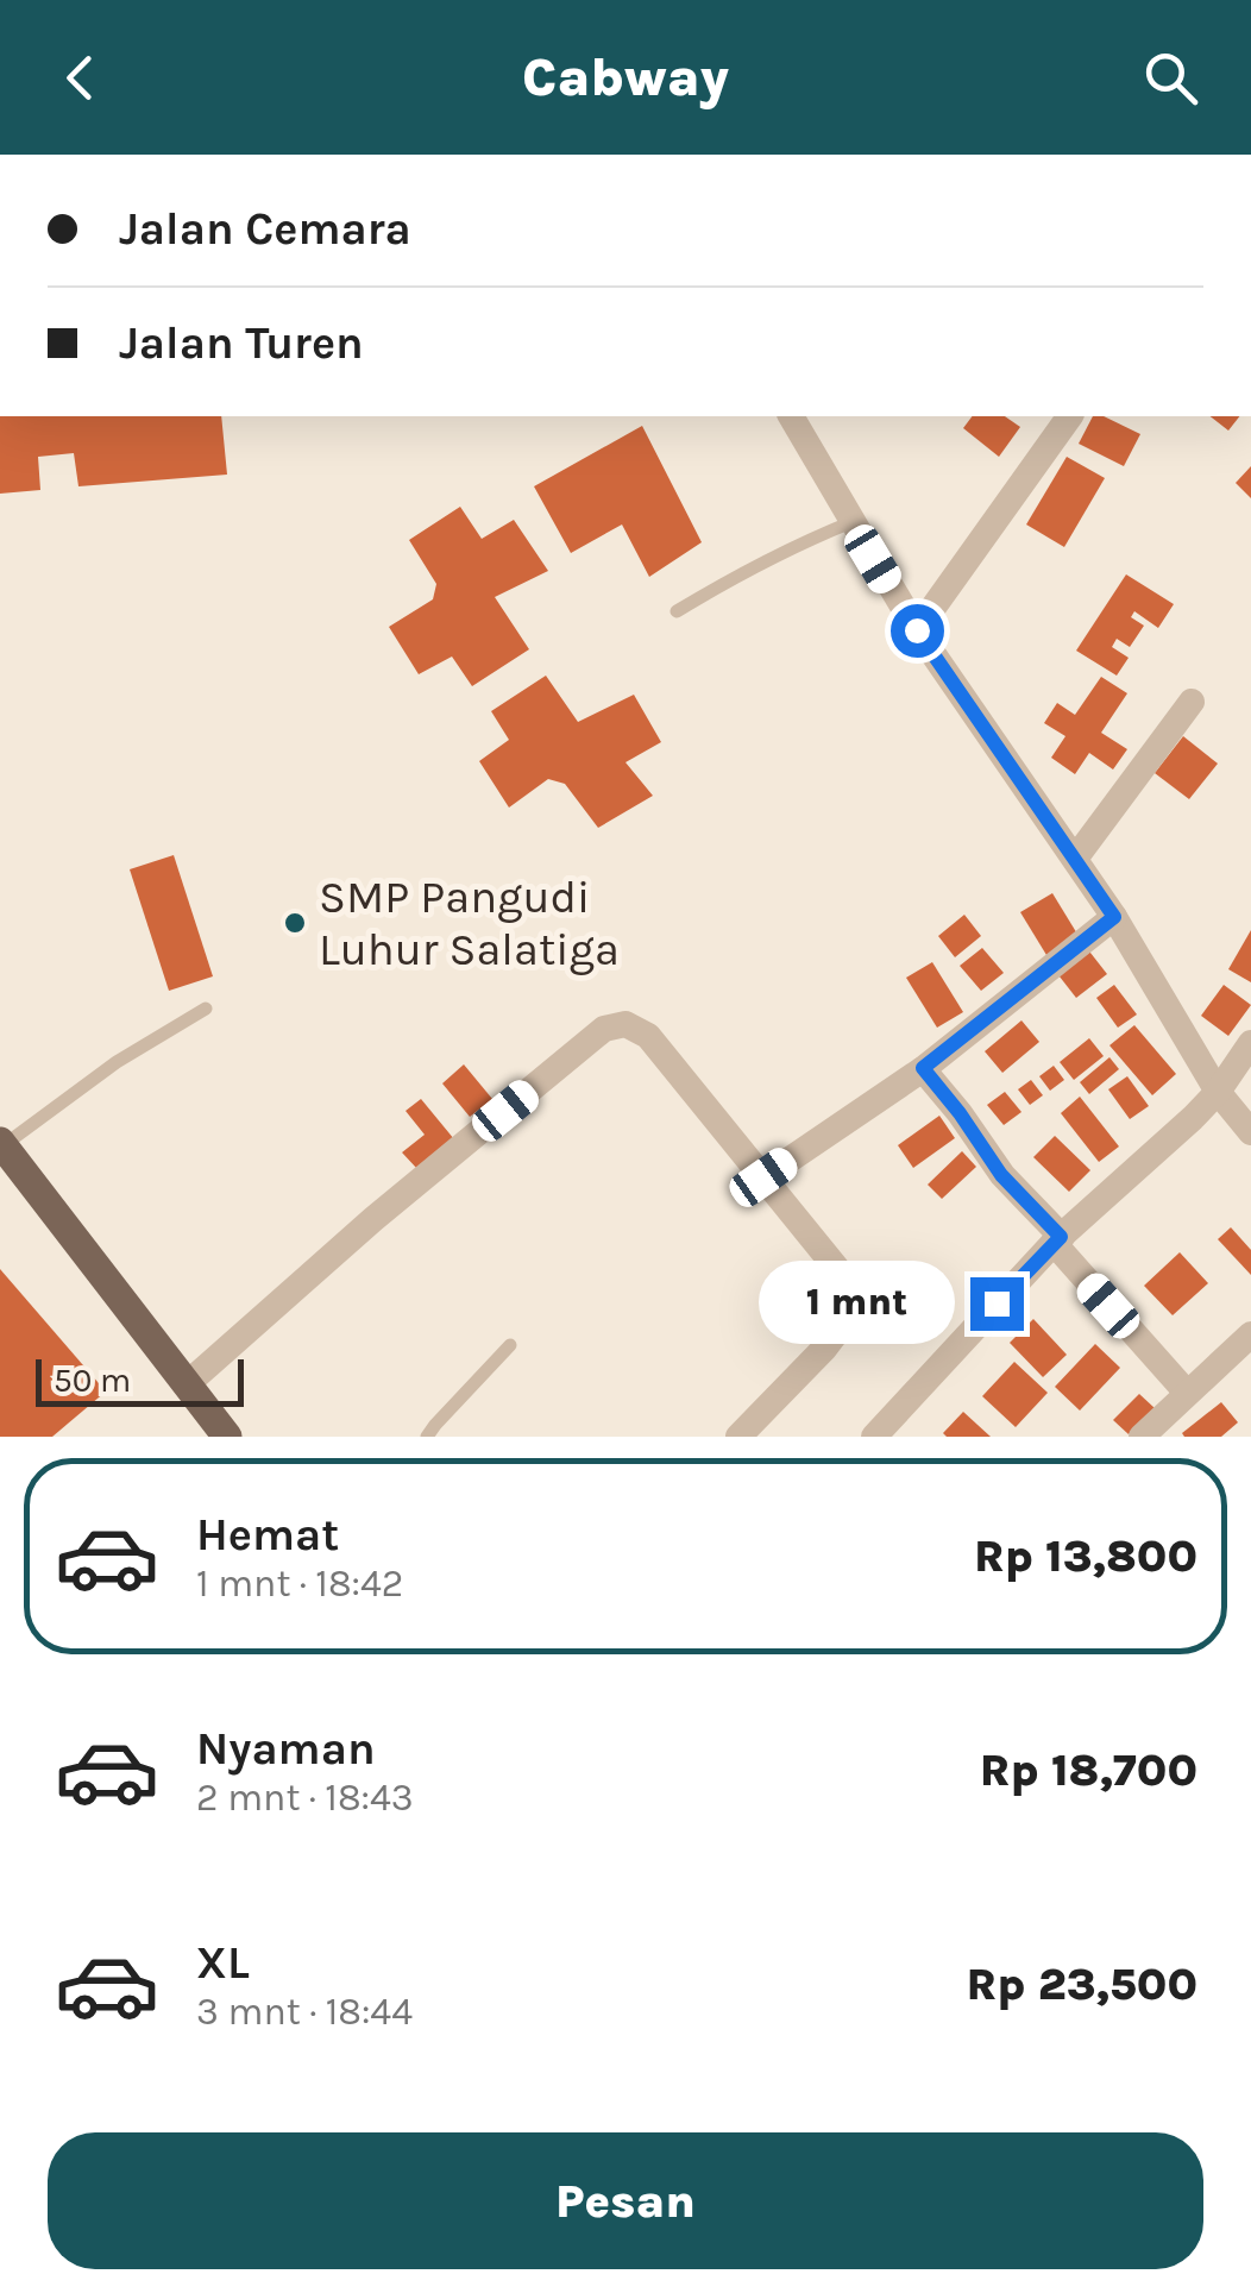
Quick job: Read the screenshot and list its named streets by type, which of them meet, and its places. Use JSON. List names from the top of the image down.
{
  "places": ["SMP Pangudi Luhur Salatiga"],
  "scale_bar": "50 m",
  "page": {
    "header": "Cabway",
    "banner": ["Jalan Cemara", "Jalan Turen"],
    "bubble": "1 mnt",
    "scale": "50 m",
    "list": [
      {
        "name": "Hemat",
        "note": "1 mnt · 18:42",
        "value": "Rp 13,800"
      },
      {
        "name": "Nyaman",
        "note": "2 mnt · 18:43",
        "value": "Rp 18,700"
      },
      {
        "name": "XL",
        "note": "3 mnt · 18:44",
        "value": "Rp 23,500"
      }
    ],
    "buttons": "Pesan"
  }
}
